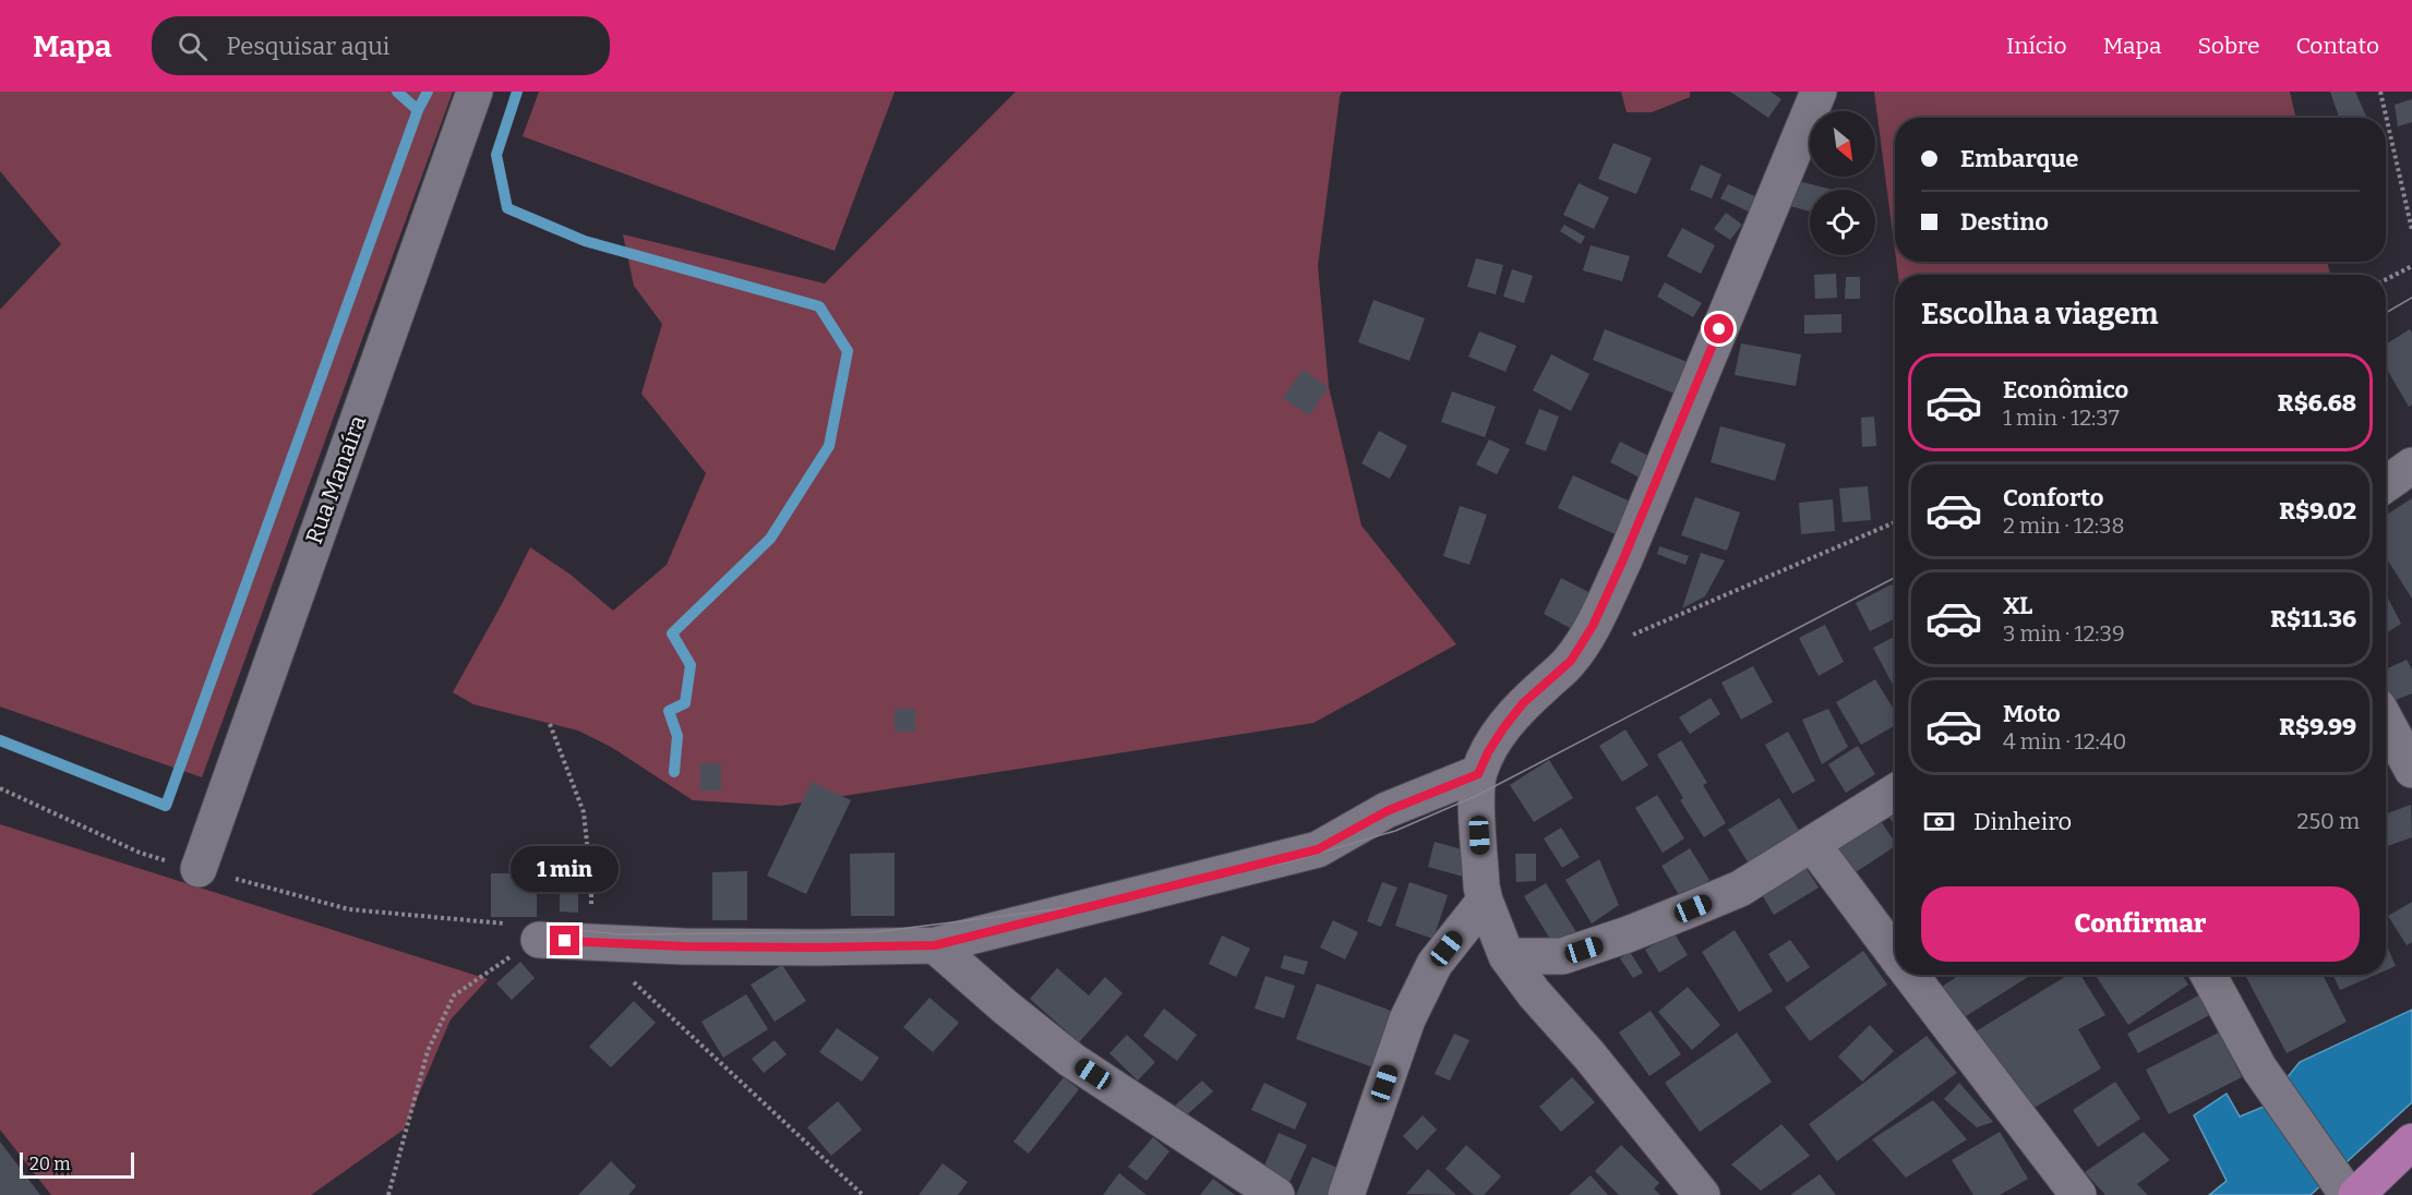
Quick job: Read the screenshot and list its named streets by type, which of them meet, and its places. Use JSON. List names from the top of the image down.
{
  "streets": {
    "street": ["Rua Manaíra"]
  },
  "scale_bar": "20 m",
  "north": "bottom right",
  "page": {
    "header": "Mapa",
    "search": "Pesquisar aqui",
    "nav": [
      "Início",
      "Mapa",
      "Sobre",
      "Contato"
    ],
    "banner": ["Embarque", "Destino"],
    "heading": "Escolha a viagem",
    "list": [
      {
        "name": "Econômico",
        "note": "1 min · 12:37",
        "value": "R$6.68"
      },
      {
        "name": "Conforto",
        "note": "2 min · 12:38",
        "value": "R$9.02"
      },
      {
        "name": "XL",
        "note": "3 min · 12:39",
        "value": "R$11.36"
      },
      {
        "name": "Moto",
        "note": "4 min · 12:40",
        "value": "R$9.99"
      }
    ],
    "pay": ["Dinheiro", "250 m"],
    "bubble": "1 min",
    "buttons": "Confirmar",
    "scale": "20 m"
  }
}
